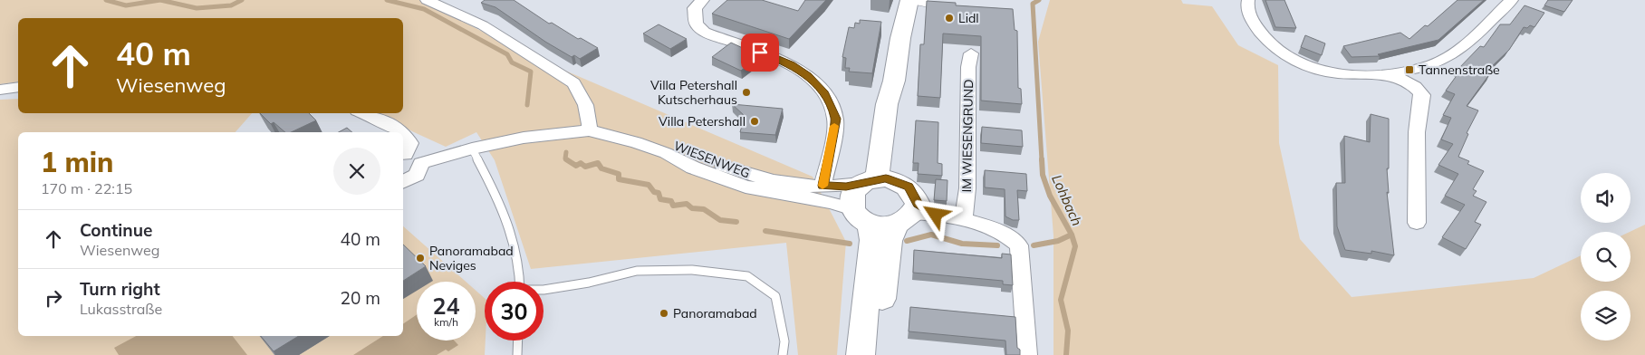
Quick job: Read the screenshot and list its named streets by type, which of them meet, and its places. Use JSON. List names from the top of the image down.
{
  "streets": {
    "street": ["IM WIESENGRUND", "WIESENWEG"]
  },
  "water": ["Lohbach"],
  "places": {
    "other": [
      "Lidl",
      "Villa Petershall Kutscherhaus",
      "Villa Petershall",
      "Panoramabad Neviges",
      "Panoramabad"
    ],
    "transit": ["Tannenstraße"]
  },
  "page": {
    "turn": ["40 m", "Wiesenweg"],
    "heading": ["1 min", "170 m · 22:15"],
    "list": [
      {
        "name": "Continue",
        "note": "Wiesenweg",
        "value": "40 m"
      },
      {
        "name": "Turn right",
        "note": "Lukasstraße",
        "value": "20 m"
      }
    ],
    "speed": "24 km/h",
    "limit": "30"
  }
}
